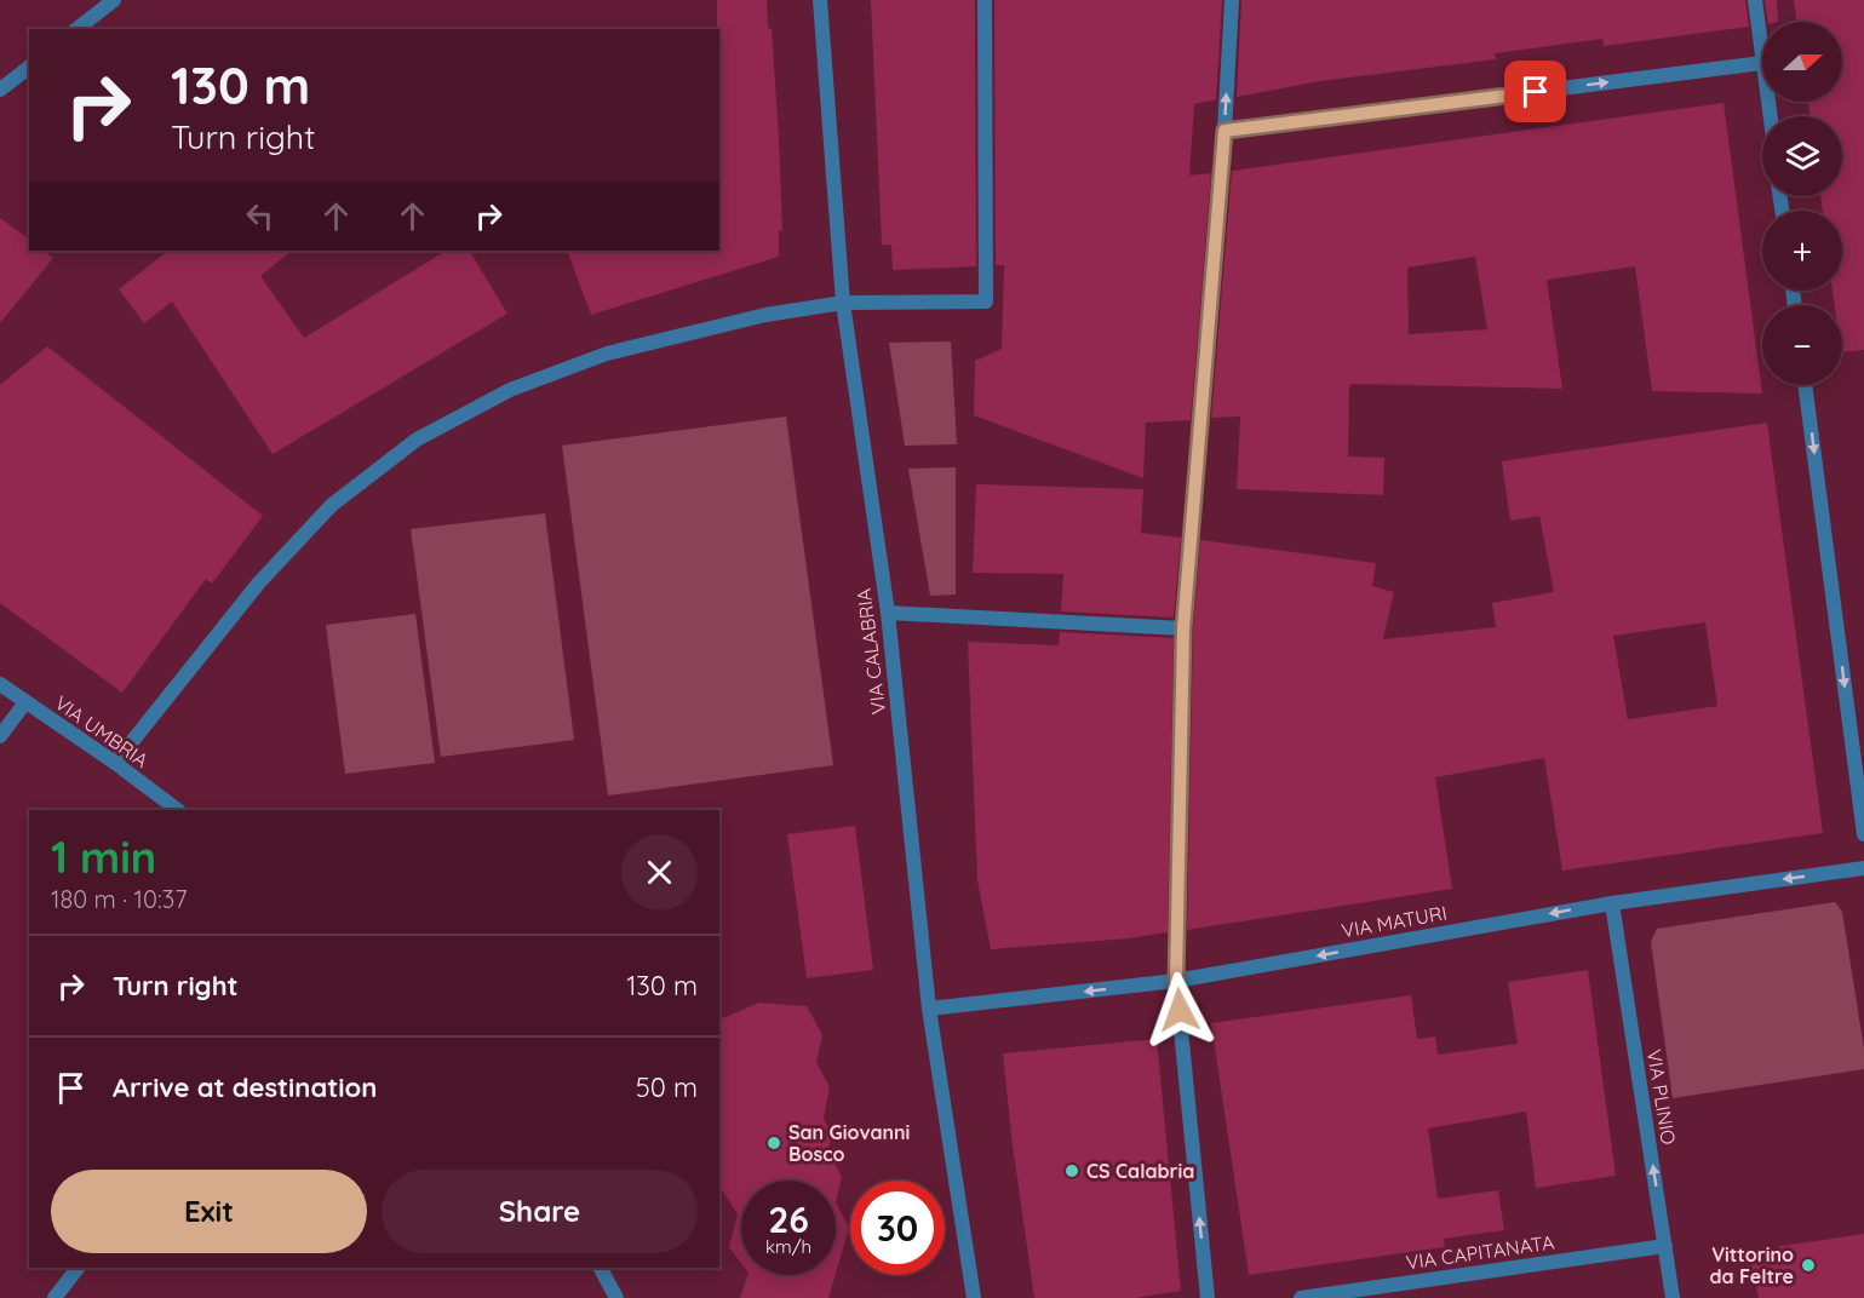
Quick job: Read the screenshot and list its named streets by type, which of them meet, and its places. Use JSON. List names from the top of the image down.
{
  "streets": {
    "street": [
      "VIA CALABRIA",
      "VIA UMBRIA",
      "VIA MATURI",
      "VIA PLINIO",
      "VIA CAPITANATA"
    ]
  },
  "crossings": [
    ["VIA CALABRIA", "VIA MATURI"],
    ["VIA MATURI", "VIA PLINIO"],
    ["VIA PLINIO", "VIA CAPITANATA"]
  ],
  "one_way": ["VIA MATURI", "VIA PLINIO"],
  "places": ["San Giovanni Bosco", "CS Calabria", "Vittorino da Feltre"],
  "north": "right",
  "page": {
    "map_buttons": ["+", "−"],
    "turn": ["130 m", "Turn right"],
    "heading": ["1 min", "180 m · 10:37"],
    "list": [
      {
        "name": "Turn right",
        "value": "130 m"
      },
      {
        "name": "Arrive at destination",
        "value": "50 m"
      }
    ],
    "buttons": ["Exit", "Share"],
    "speed": "26 km/h",
    "limit": "30"
  }
}
